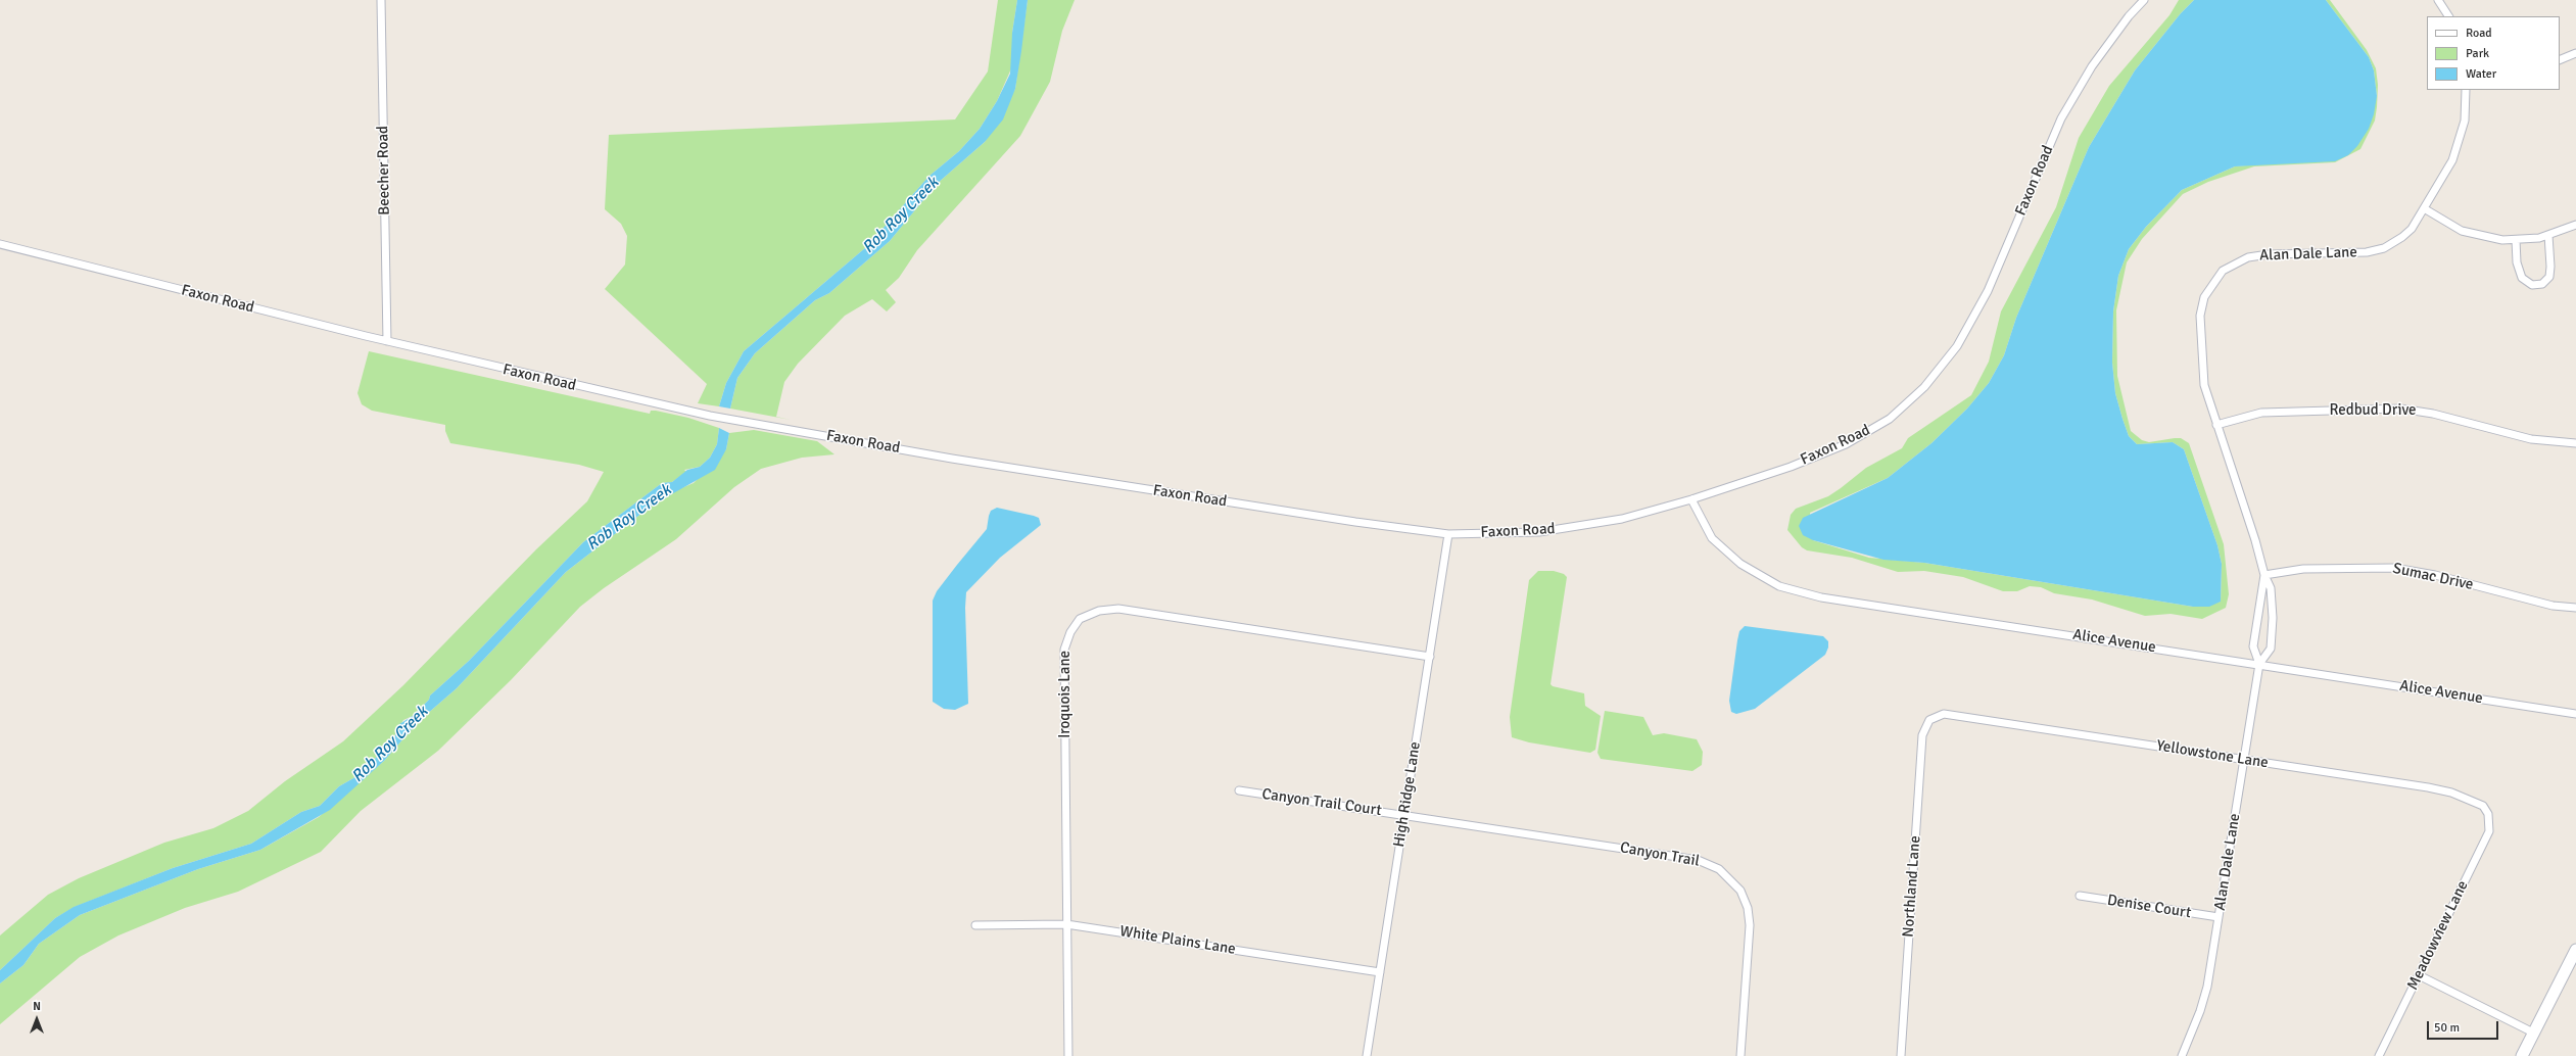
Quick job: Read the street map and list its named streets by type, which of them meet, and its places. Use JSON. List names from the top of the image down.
{
  "streets": {
    "street": [
      "Beecher Road",
      "Faxon Road",
      "Alan Dale Lane",
      "Redbud Drive",
      "Sumac Drive",
      "Alice Avenue",
      "Iroquois Lane",
      "Yellowstone Lane",
      "High Ridge Lane",
      "Canyon Trail Court",
      "Canyon Trail",
      "Northland Lane",
      "Denise Court",
      "Meadowview Lane",
      "White Plains Lane"
    ]
  },
  "crossings": [
    ["Beecher Road", "Faxon Road"],
    ["Faxon Road", "Alice Avenue"],
    ["Faxon Road", "High Ridge Lane"],
    ["Alan Dale Lane", "Redbud Drive"],
    ["Alan Dale Lane", "Sumac Drive"],
    ["Alan Dale Lane", "Alice Avenue"],
    ["Alan Dale Lane", "Yellowstone Lane"],
    ["Alan Dale Lane", "Denise Court"],
    ["Iroquois Lane", "High Ridge Lane"],
    ["Iroquois Lane", "White Plains Lane"],
    ["Yellowstone Lane", "Northland Lane"],
    ["Yellowstone Lane", "Meadowview Lane"],
    ["High Ridge Lane", "Canyon Trail Court"],
    ["High Ridge Lane", "Canyon Trail"],
    ["High Ridge Lane", "White Plains Lane"],
    ["Canyon Trail Court", "Canyon Trail"]
  ],
  "water": ["Rob Roy Creek"],
  "legend": ["Road", "Park", "Water"],
  "scale_bar": "50 m",
  "north": "top"
}
